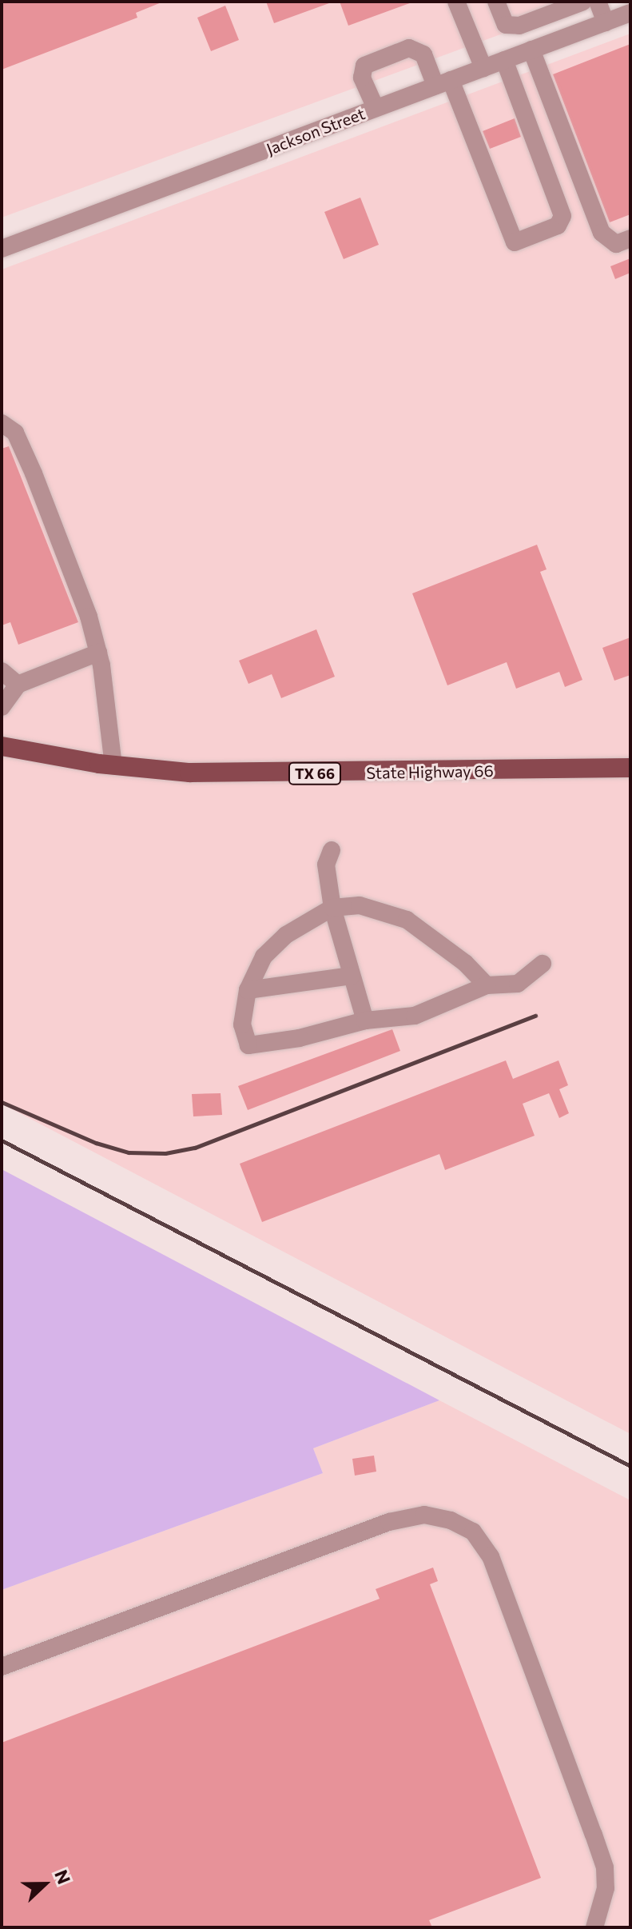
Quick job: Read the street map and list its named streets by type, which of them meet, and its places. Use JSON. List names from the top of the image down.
{
  "streets": {
    "main road": ["State Highway 66", "TX 66"],
    "street": ["Jackson Street"]
  },
  "north": "right"
}
